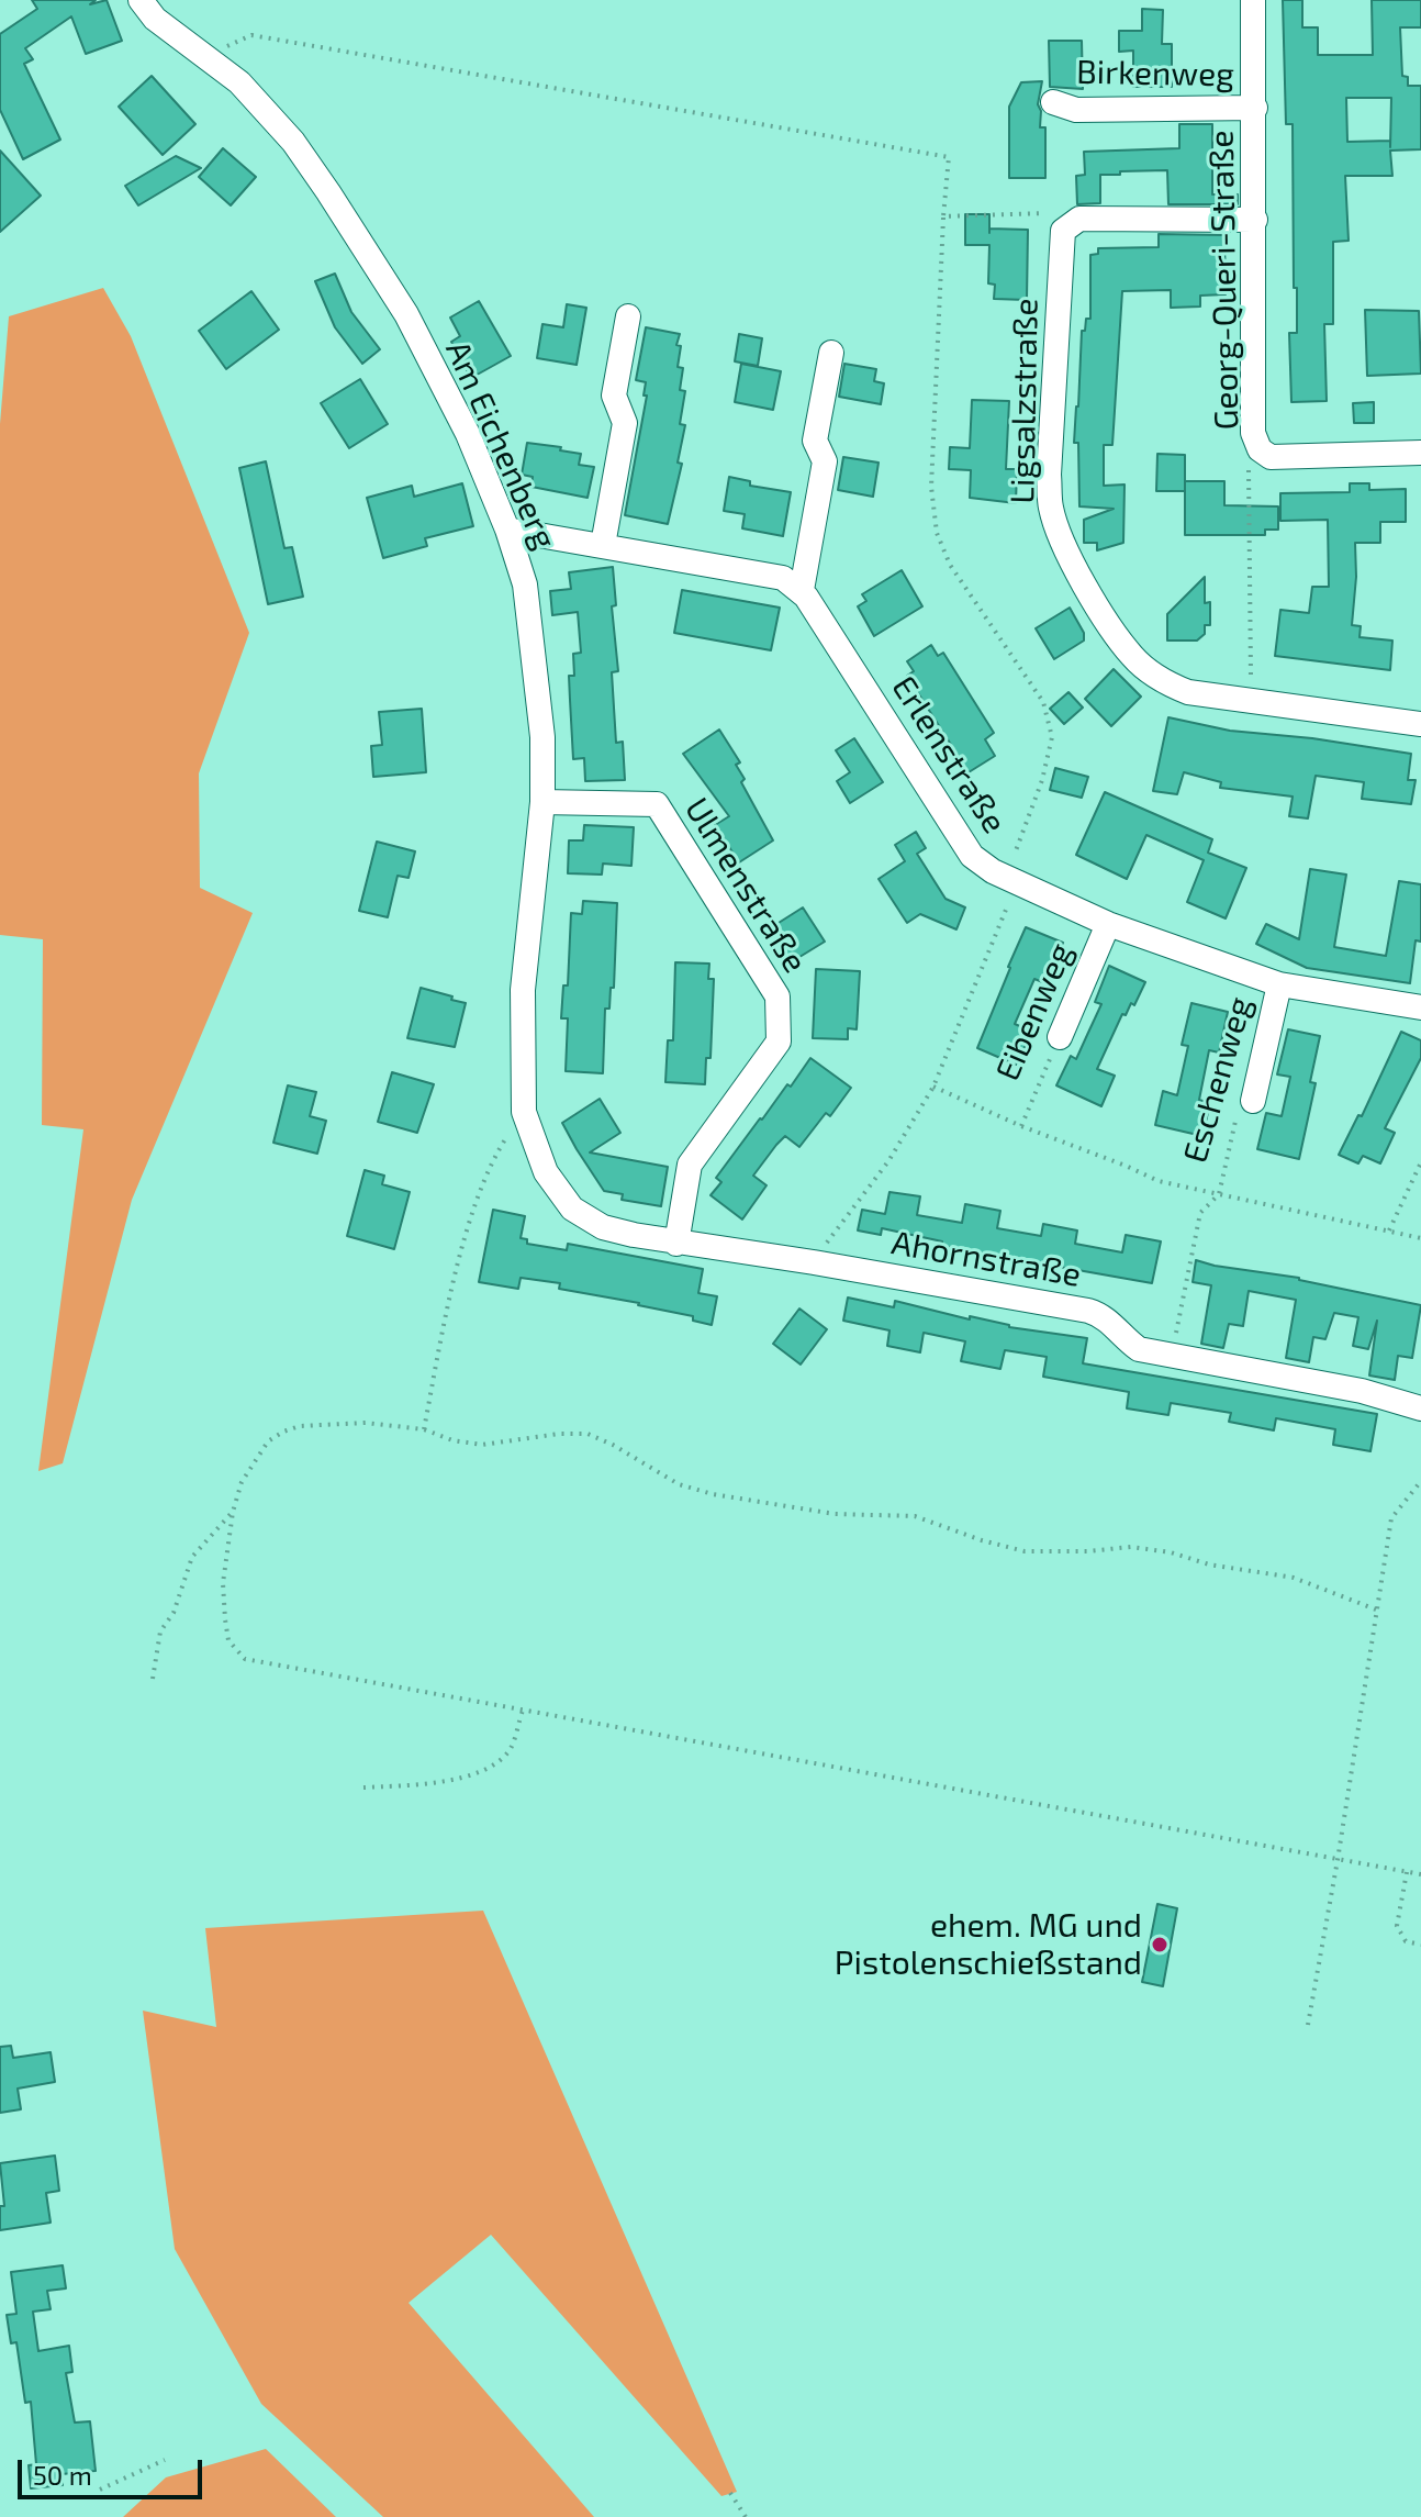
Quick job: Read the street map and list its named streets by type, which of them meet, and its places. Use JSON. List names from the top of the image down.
{
  "streets": {
    "street": [
      "Birkenweg",
      "Georg-Queri-Straße",
      "Ligsalzstraße",
      "Am Eichenberg",
      "Erlenstraße",
      "Ulmenstraße",
      "Eibenweg",
      "Eschenweg",
      "Ahornstraße"
    ]
  },
  "crossings": [
    ["Birkenweg", "Georg-Queri-Straße"],
    ["Am Eichenberg", "Ulmenstraße"],
    ["Am Eichenberg", "Ahornstraße"],
    ["Erlenstraße", "Eibenweg"],
    ["Erlenstraße", "Eschenweg"],
    ["Ulmenstraße", "Ahornstraße"]
  ],
  "places": ["ehem. MG und Pistolenschießstand"],
  "scale_bar": "50 m"
}
